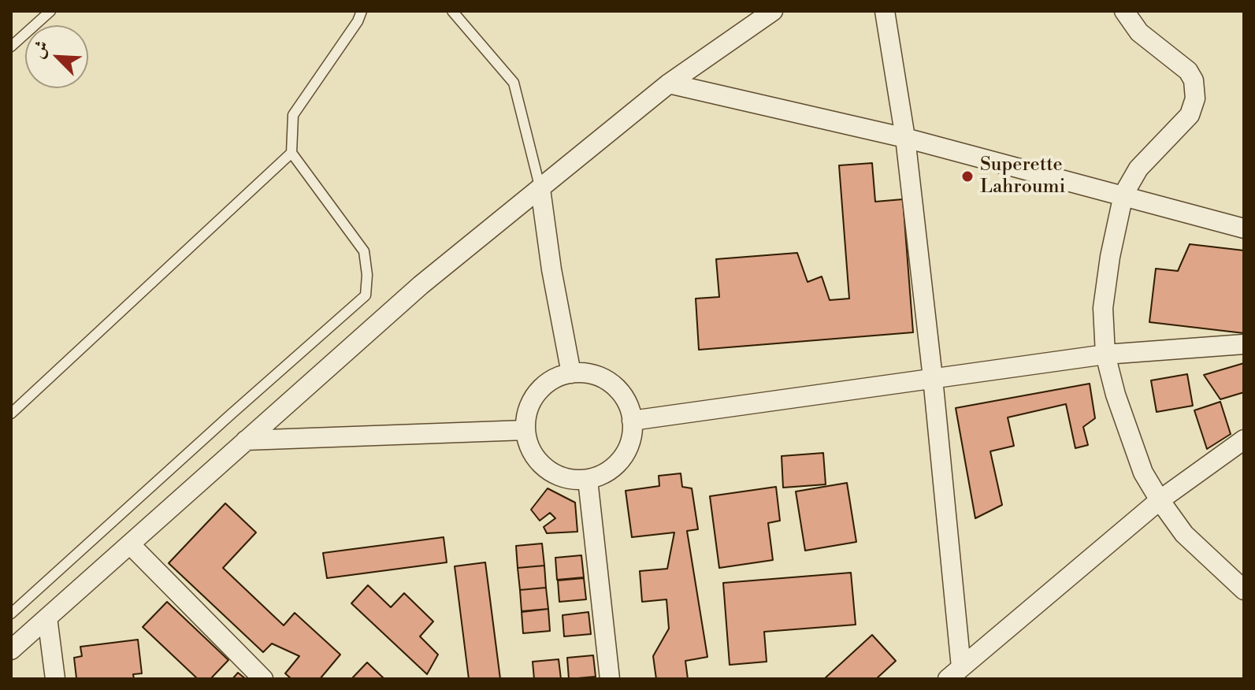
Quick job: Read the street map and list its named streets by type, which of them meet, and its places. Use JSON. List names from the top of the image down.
{
  "places": ["Superette Lahroumi"],
  "north": "top left"
}
